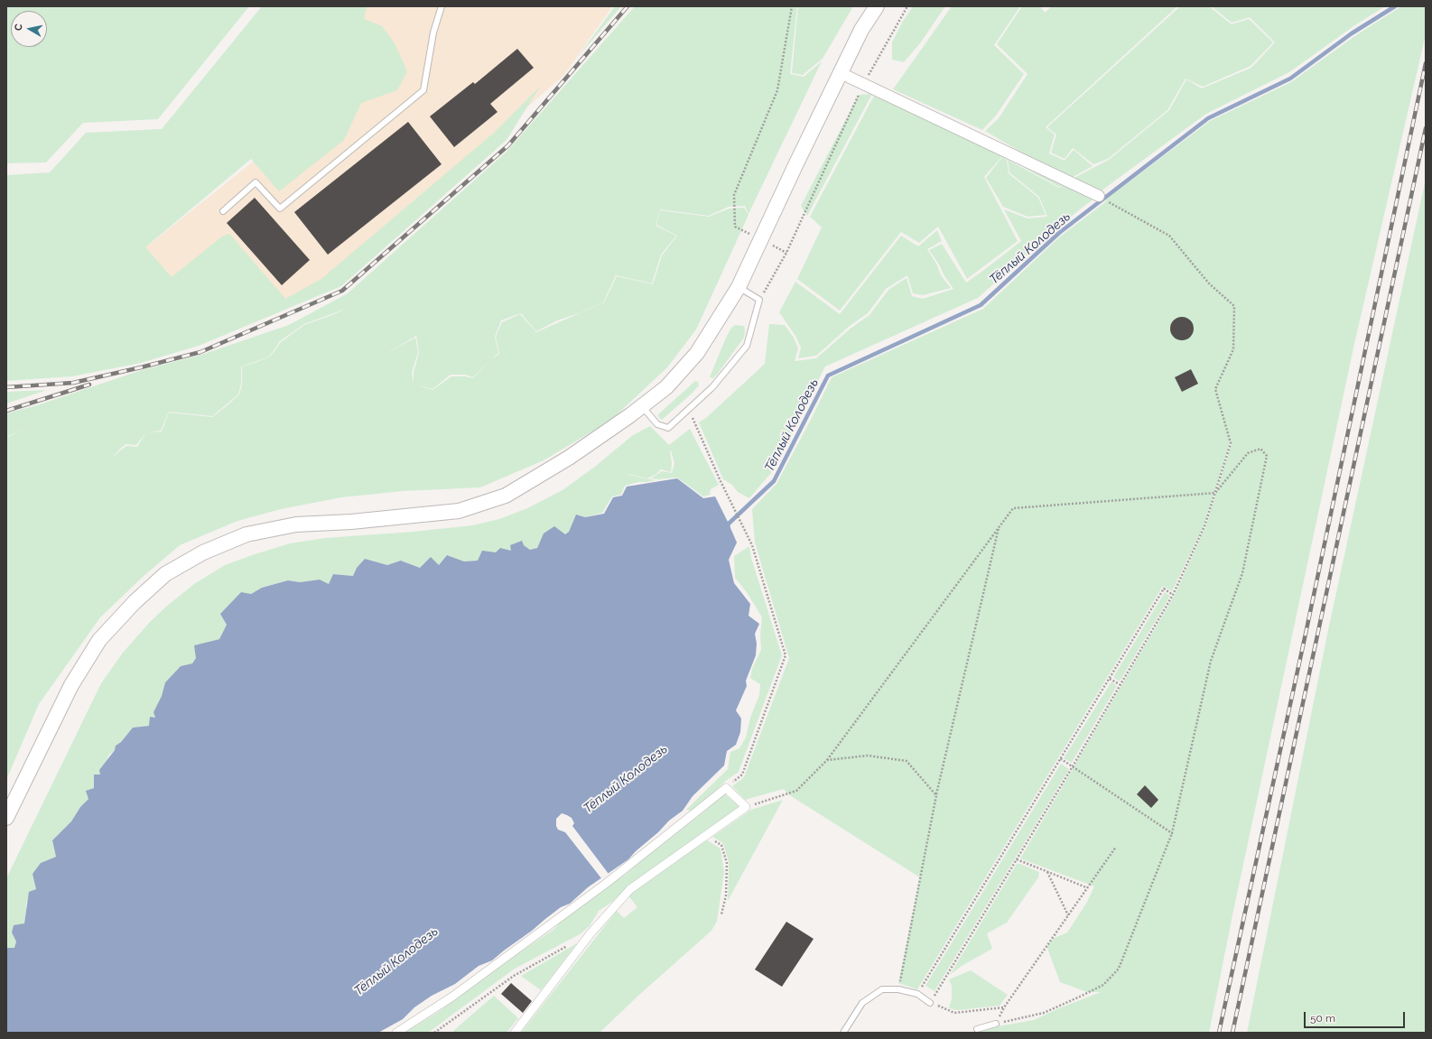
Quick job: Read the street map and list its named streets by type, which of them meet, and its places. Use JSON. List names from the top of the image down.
{
  "water": ["Тёплый Колодезь"],
  "scale_bar": "50 m",
  "north": "left"
}
